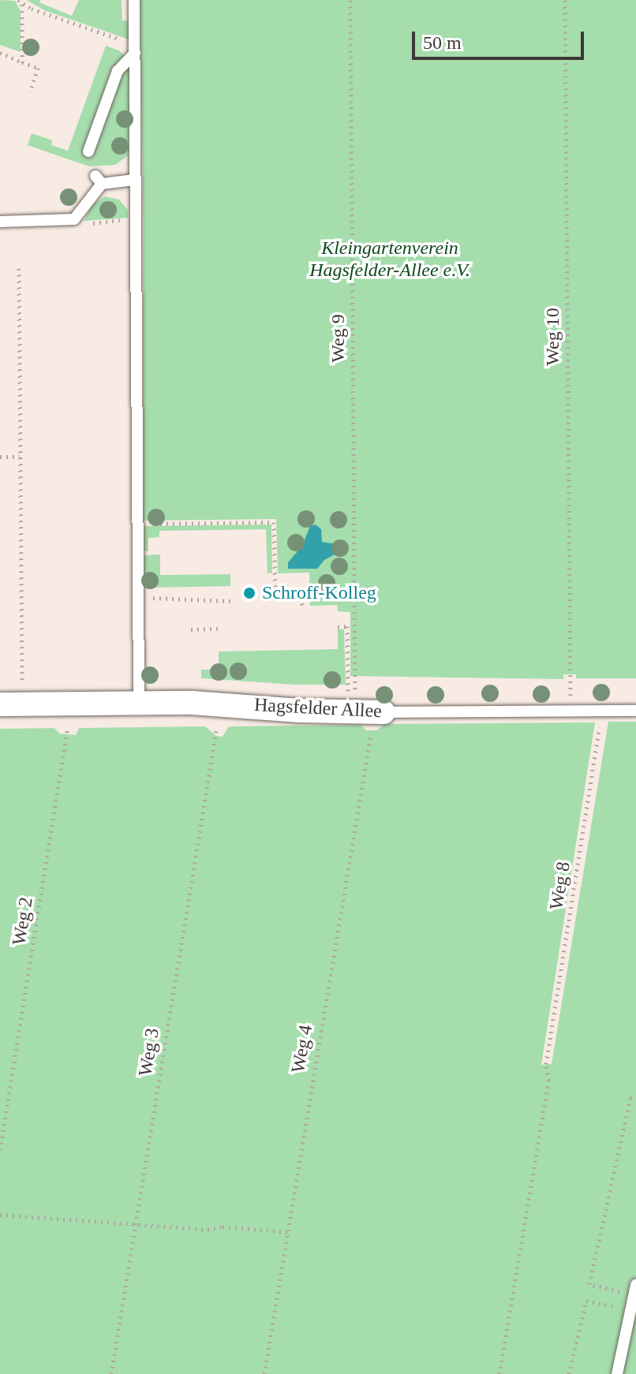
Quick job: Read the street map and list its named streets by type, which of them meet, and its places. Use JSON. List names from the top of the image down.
{
  "streets": {
    "street": ["Hagsfelder Allee"],
    "path": [
      "Weg 10",
      "Weg 9",
      "Weg 8",
      "Weg 2",
      "Weg 4",
      "Weg 3"
    ]
  },
  "crossings": [
    ["Hagsfelder Allee", "Weg 8"],
    ["Hagsfelder Allee", "Weg 4"]
  ],
  "parks": ["Kleingartenverein Hagsfelder-Allee e.V."],
  "places": ["Schroff-Kolleg"],
  "scale_bar": "50 m"
}
